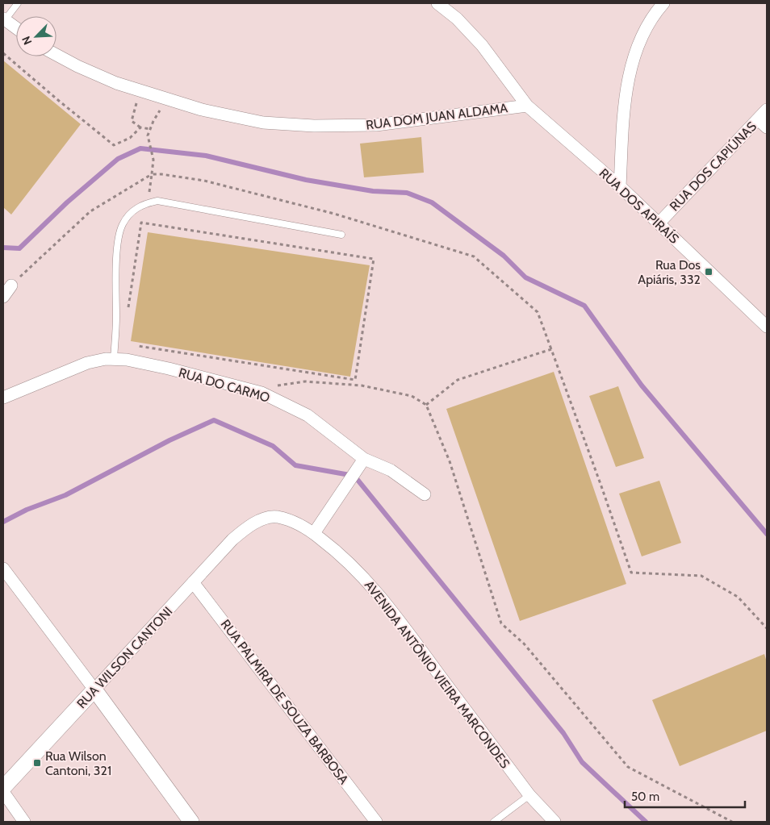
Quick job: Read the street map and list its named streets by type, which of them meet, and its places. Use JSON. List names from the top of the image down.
{
  "streets": {
    "street": [
      "RUA DOM JUAN ALDAMA",
      "RUA DOS CAPIÚNAS",
      "RUA DOS APIRAÍS",
      "RUA DO CARMO",
      "RUA WILSON CANTONI",
      "AVENIDA ANTÔNIO VIEIRA MARCONDES",
      "RUA PALMIRA DE SOUZA BARBOSA"
    ]
  },
  "crossings": [
    ["RUA DOM JUAN ALDAMA", "RUA DOS APIRAÍS"],
    ["RUA DOS CAPIÚNAS", "RUA DOS APIRAÍS"],
    ["RUA WILSON CANTONI", "AVENIDA ANTÔNIO VIEIRA MARCONDES"],
    ["RUA WILSON CANTONI", "RUA PALMIRA DE SOUZA BARBOSA"]
  ],
  "places": {
    "transit": ["Rua Dos Apiáris, 332", "Rua Wilson Cantoni, 321"]
  },
  "scale_bar": "50 m",
  "north": "bottom left"
}
